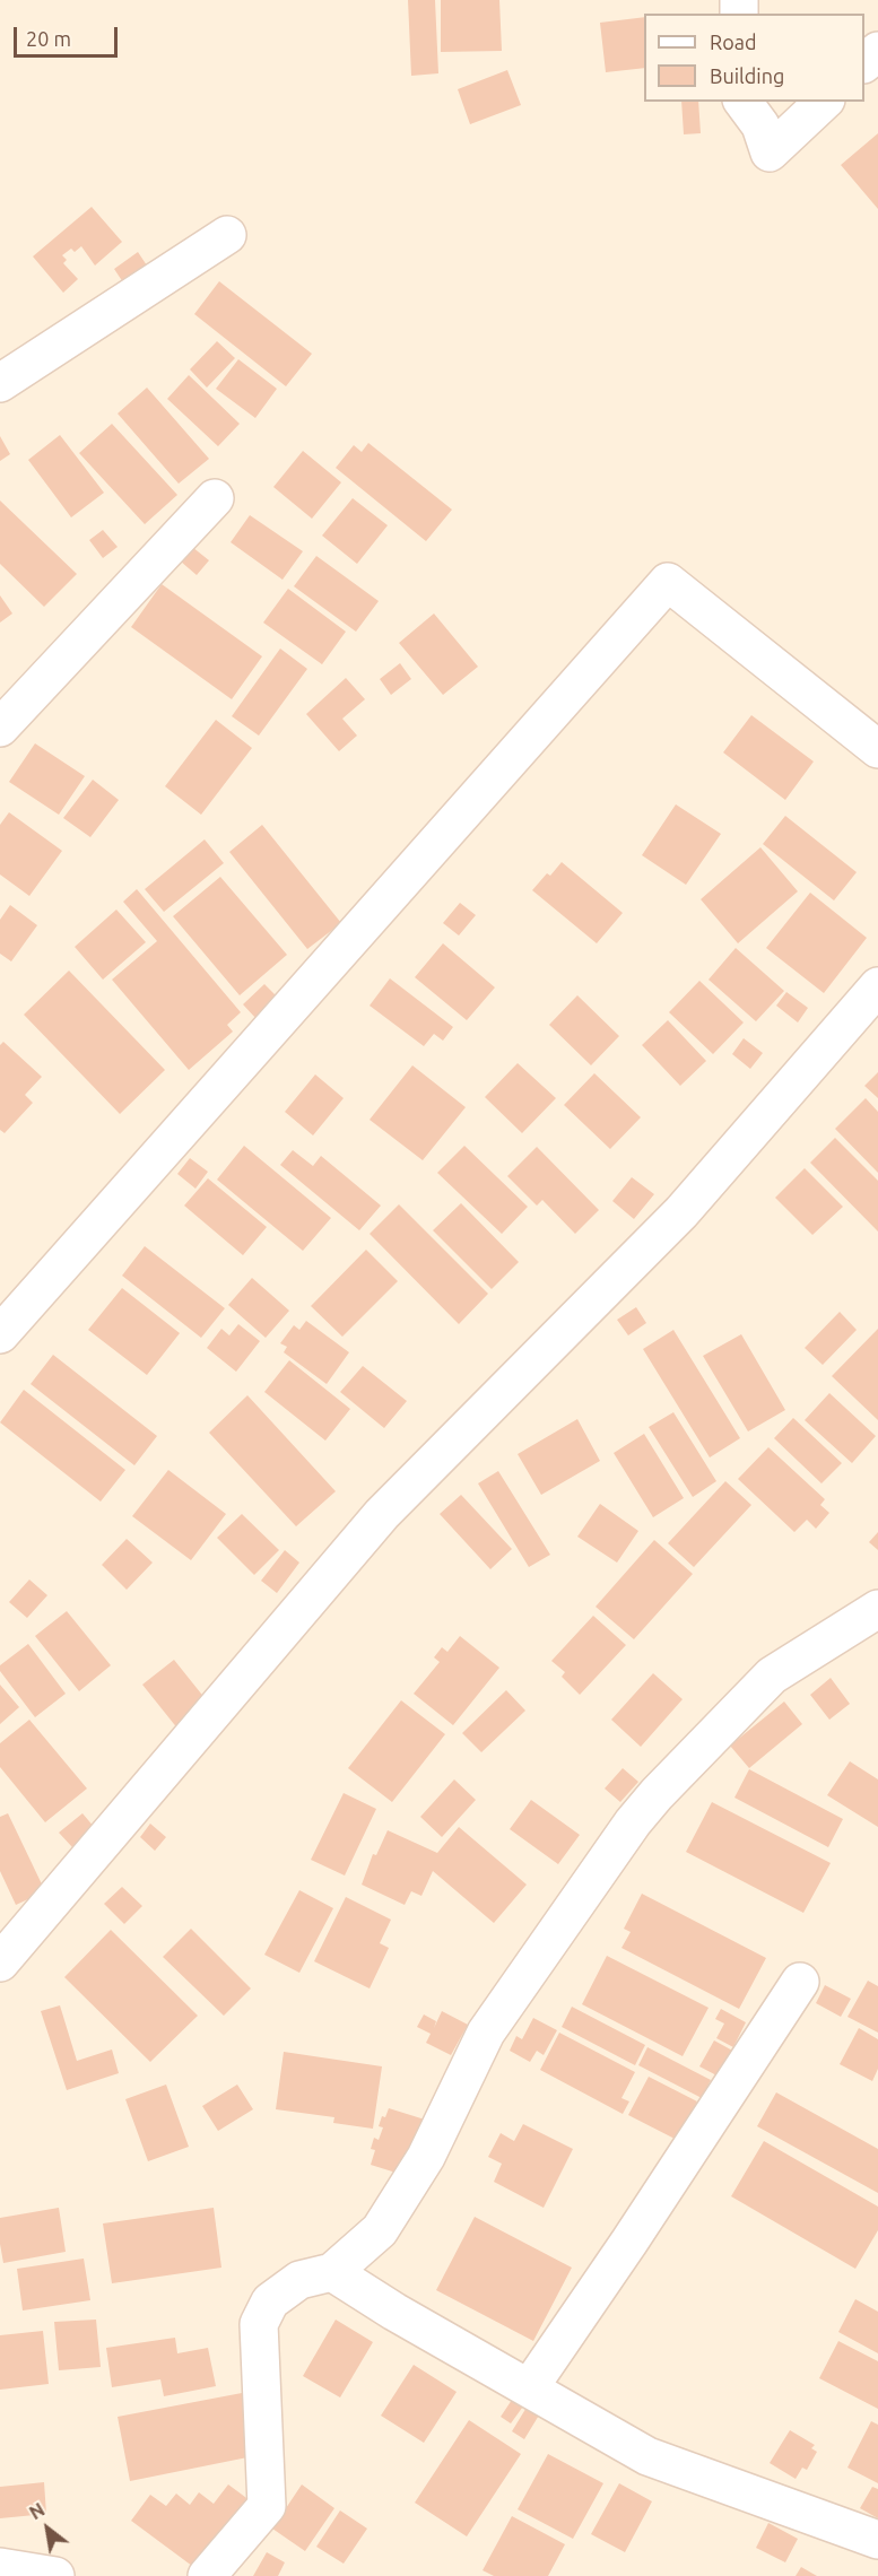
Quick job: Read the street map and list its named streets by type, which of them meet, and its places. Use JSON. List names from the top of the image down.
{
  "legend": ["Road", "Building"],
  "scale_bar": "20 m",
  "north": "top left"
}
